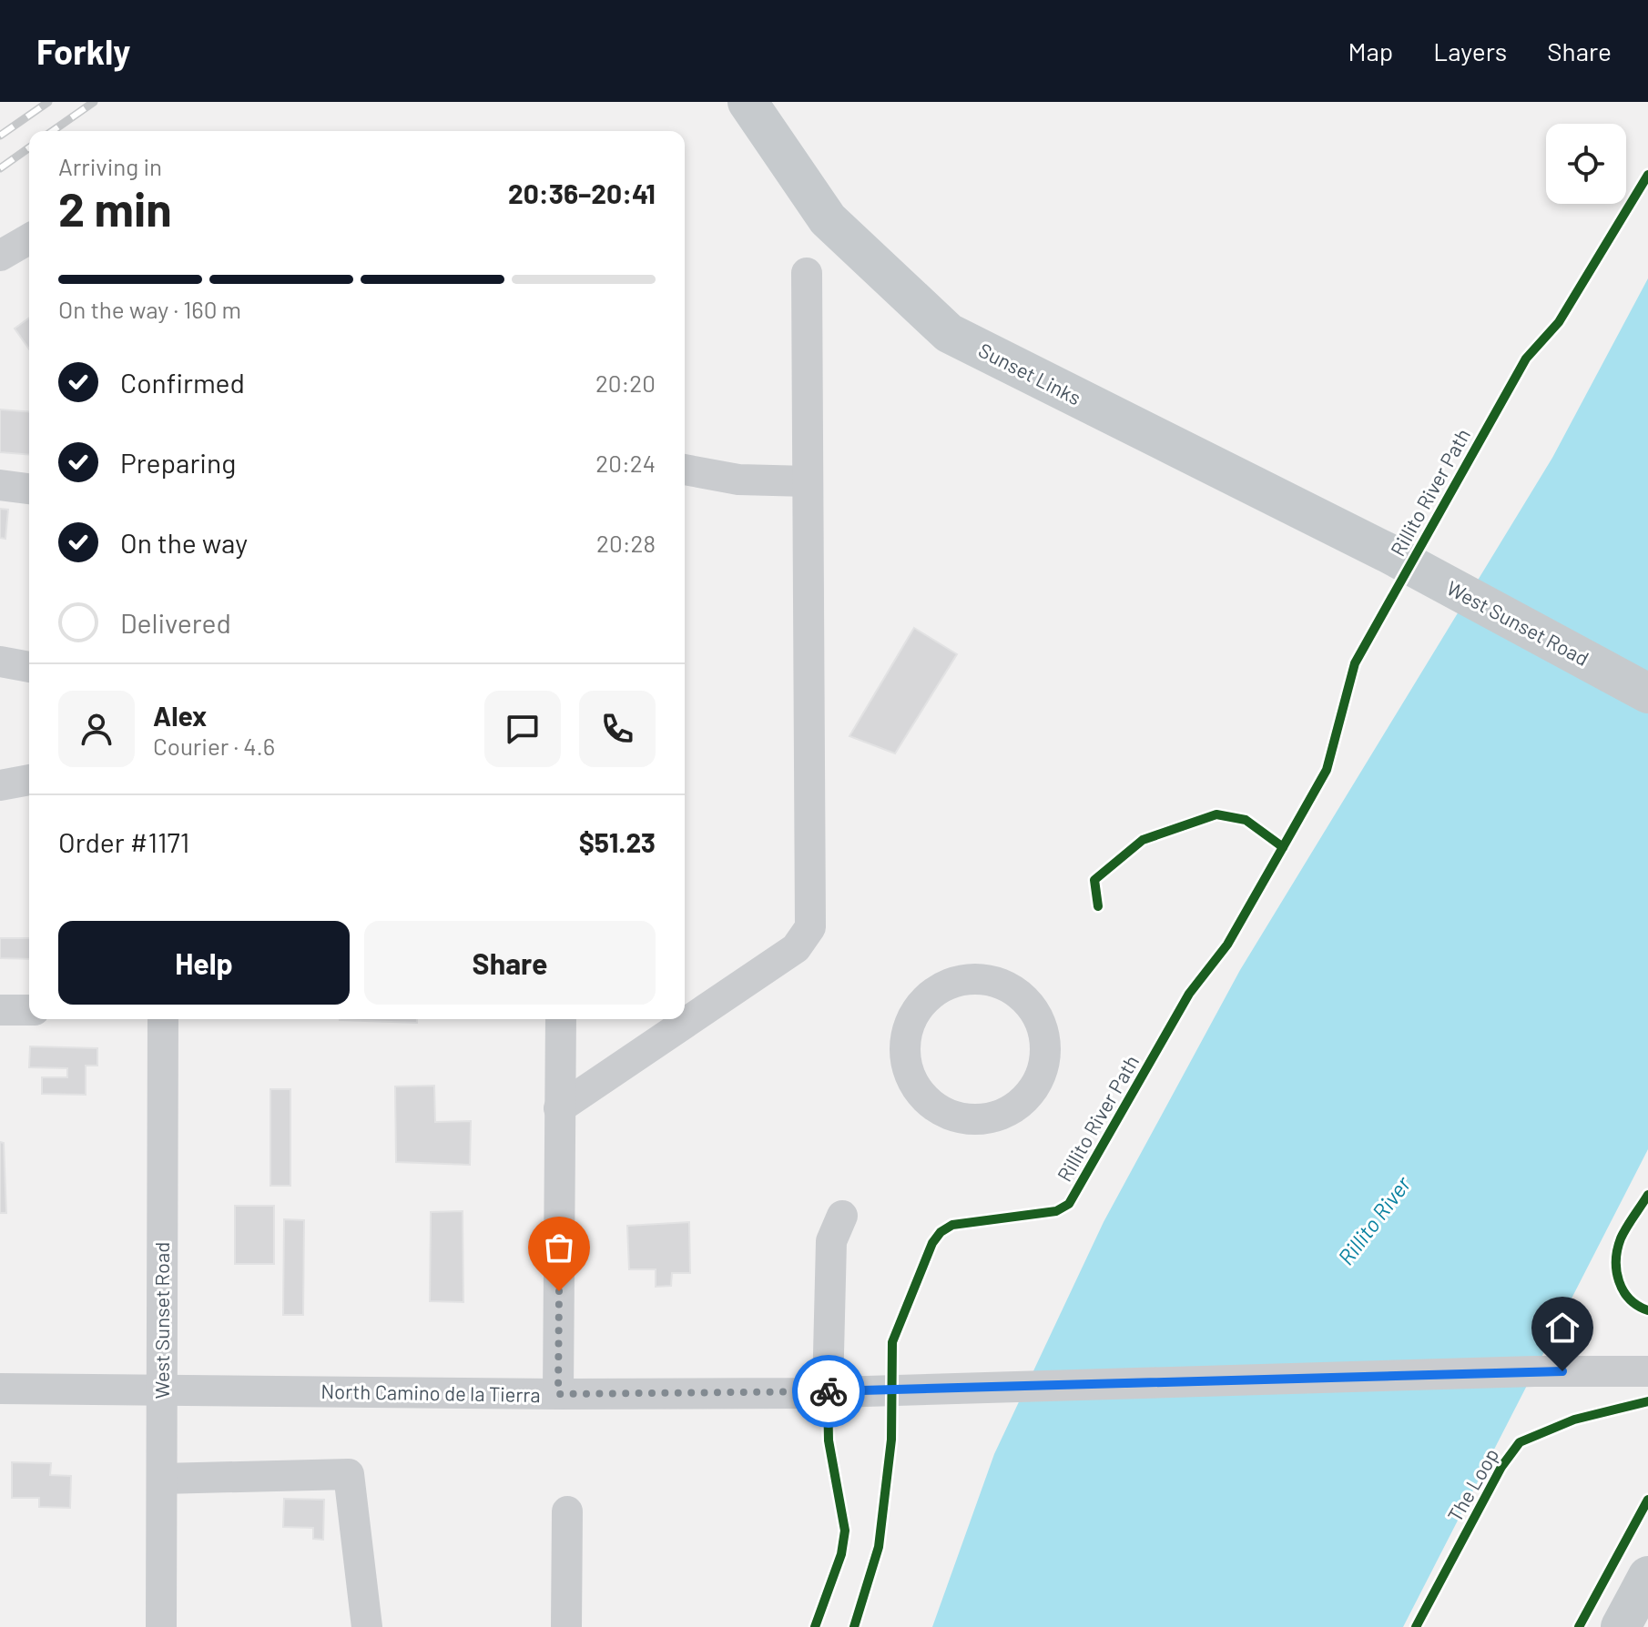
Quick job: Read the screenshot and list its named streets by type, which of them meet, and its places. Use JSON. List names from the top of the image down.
{
  "streets": {
    "main road": ["Sunset Links", "West Sunset Road"],
    "street": ["North Camino de la Tierra"],
    "cycle path": ["Rillito River Path", "The Loop"]
  },
  "crossings": [
    ["Sunset Links", "West Sunset Road"],
    ["West Sunset Road", "North Camino de la Tierra"]
  ],
  "water": ["Rillito River"],
  "page": {
    "header": "Forkly",
    "nav": ["Map", "Layers", "Share"],
    "heading": ["2 min", "Arriving in", "20:36–20:41"],
    "panel": [
      "Alex",
      "Courier · 4.6",
      "Order #1171",
      "$51.23"
    ],
    "bar": "On the way · 160 m",
    "list": [
      ["Confirmed", "20:20"],
      ["Preparing", "20:24"],
      ["On the way", "20:28"],
      "Delivered"
    ],
    "buttons": ["Help", "Share"]
  }
}
